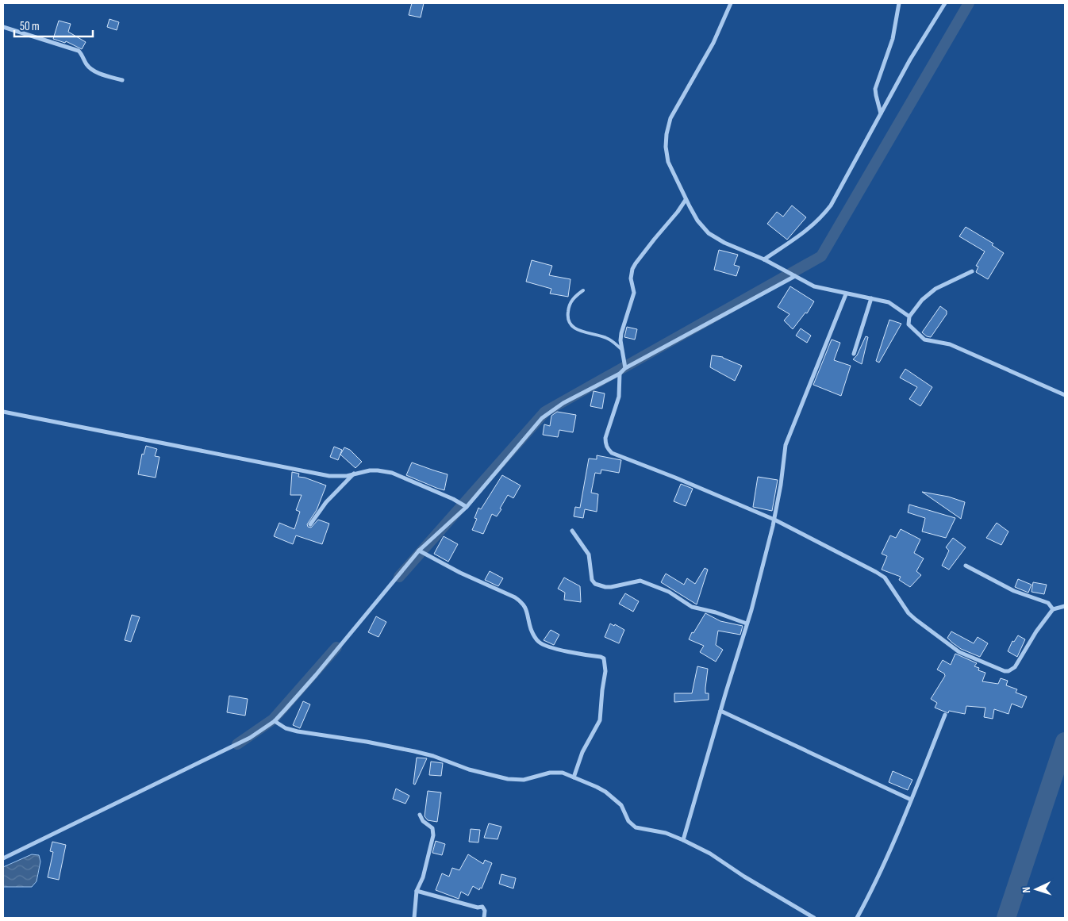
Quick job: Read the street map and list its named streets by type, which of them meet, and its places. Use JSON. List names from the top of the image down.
{
  "scale_bar": "50 m",
  "north": "left"
}
